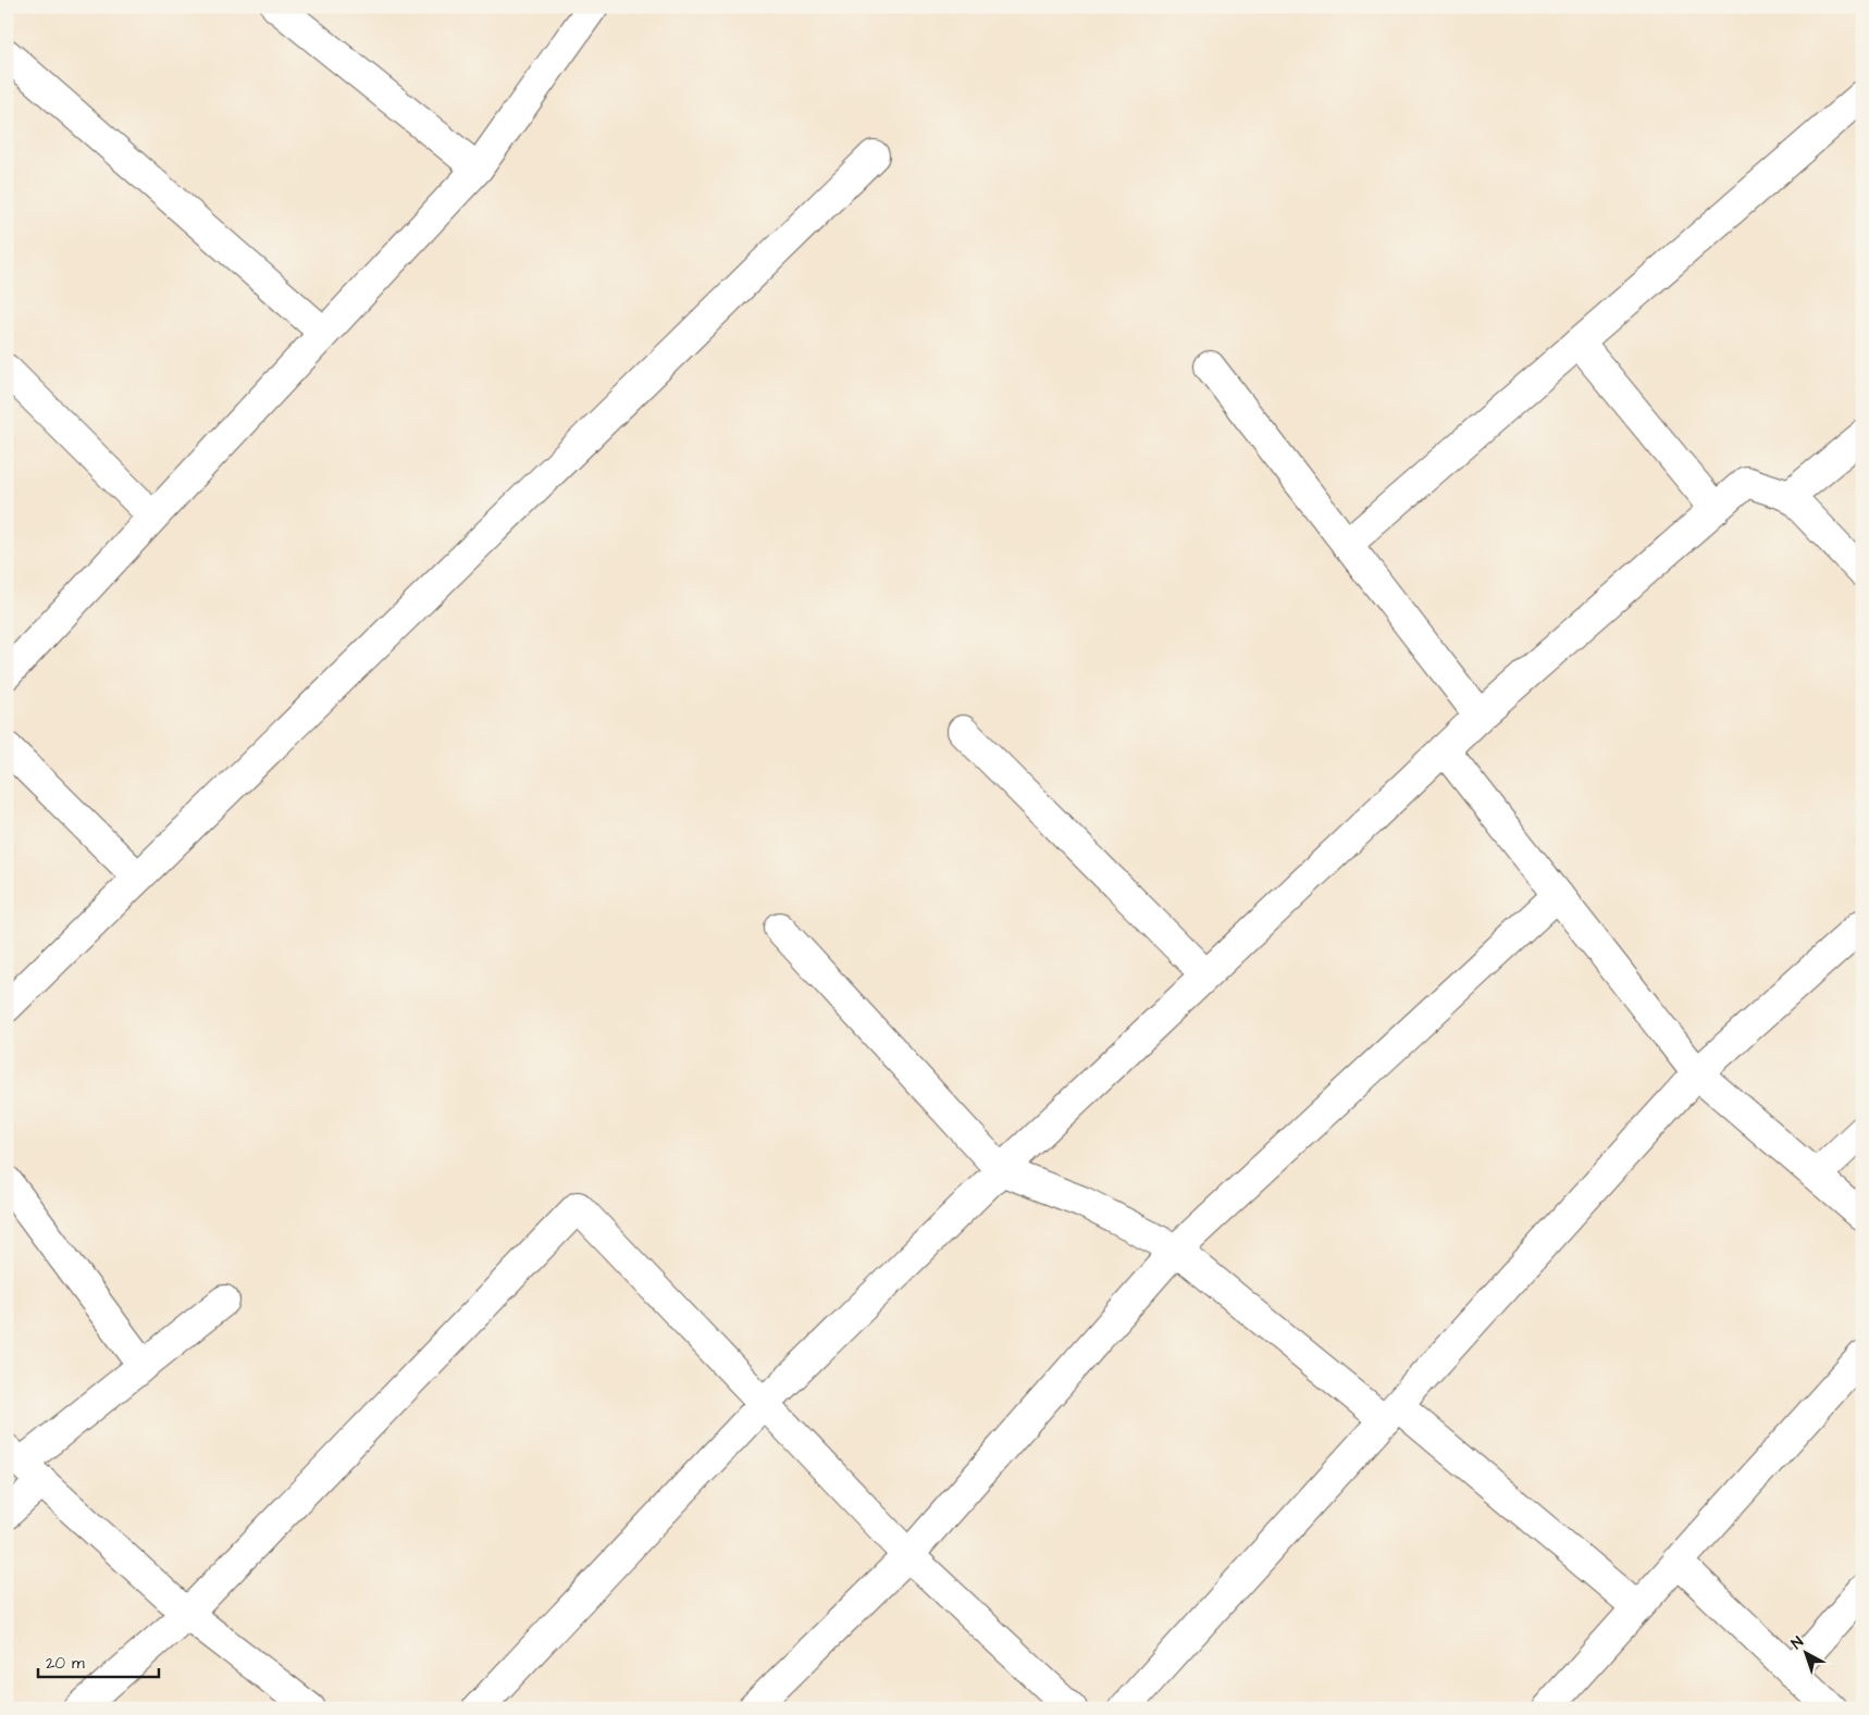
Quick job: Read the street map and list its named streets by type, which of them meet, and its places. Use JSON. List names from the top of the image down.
{
  "scale_bar": "20 m",
  "north": "top left"
}
